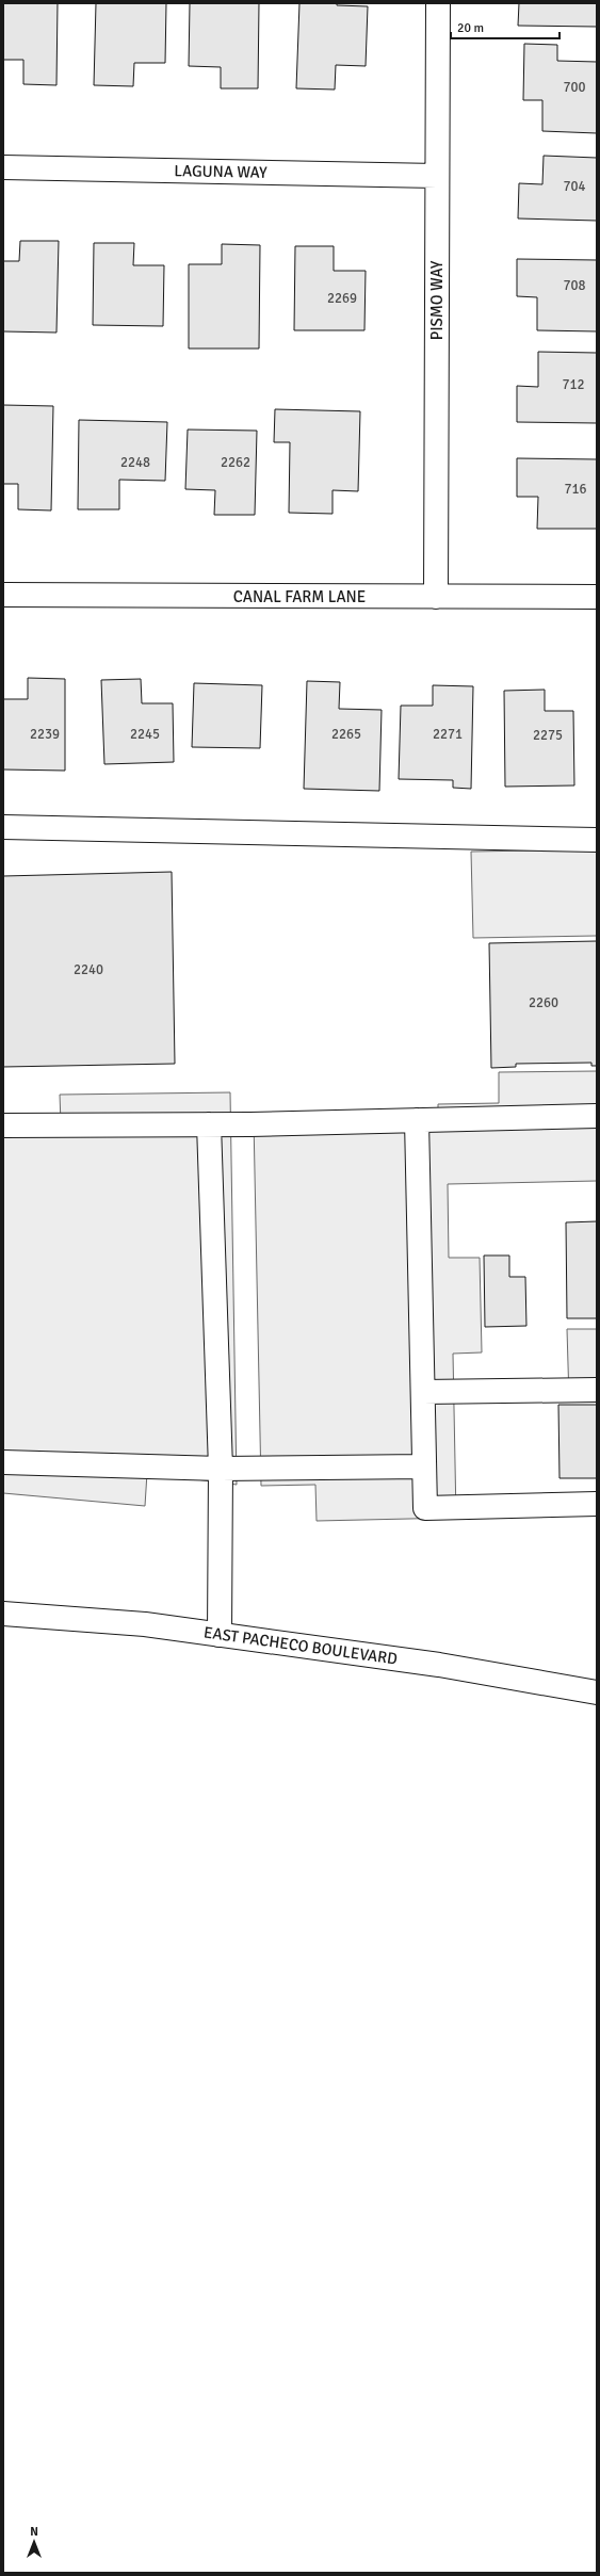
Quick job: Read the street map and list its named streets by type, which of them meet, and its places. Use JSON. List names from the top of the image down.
{
  "streets": {
    "main road": [
      "LAGUNA WAY",
      "PISMO WAY",
      "CANAL FARM LANE",
      "EAST PACHECO BOULEVARD"
    ]
  },
  "crossings": [
    ["LAGUNA WAY", "PISMO WAY"],
    ["PISMO WAY", "CANAL FARM LANE"]
  ],
  "house_numbers": [
    "700",
    "704",
    "708",
    "2269",
    "712",
    "2248",
    "2262",
    "716",
    "2239",
    "2245",
    "2265",
    "2271",
    "2275",
    "2240",
    "2260"
  ],
  "scale_bar": "20 m",
  "north": "top"
}
